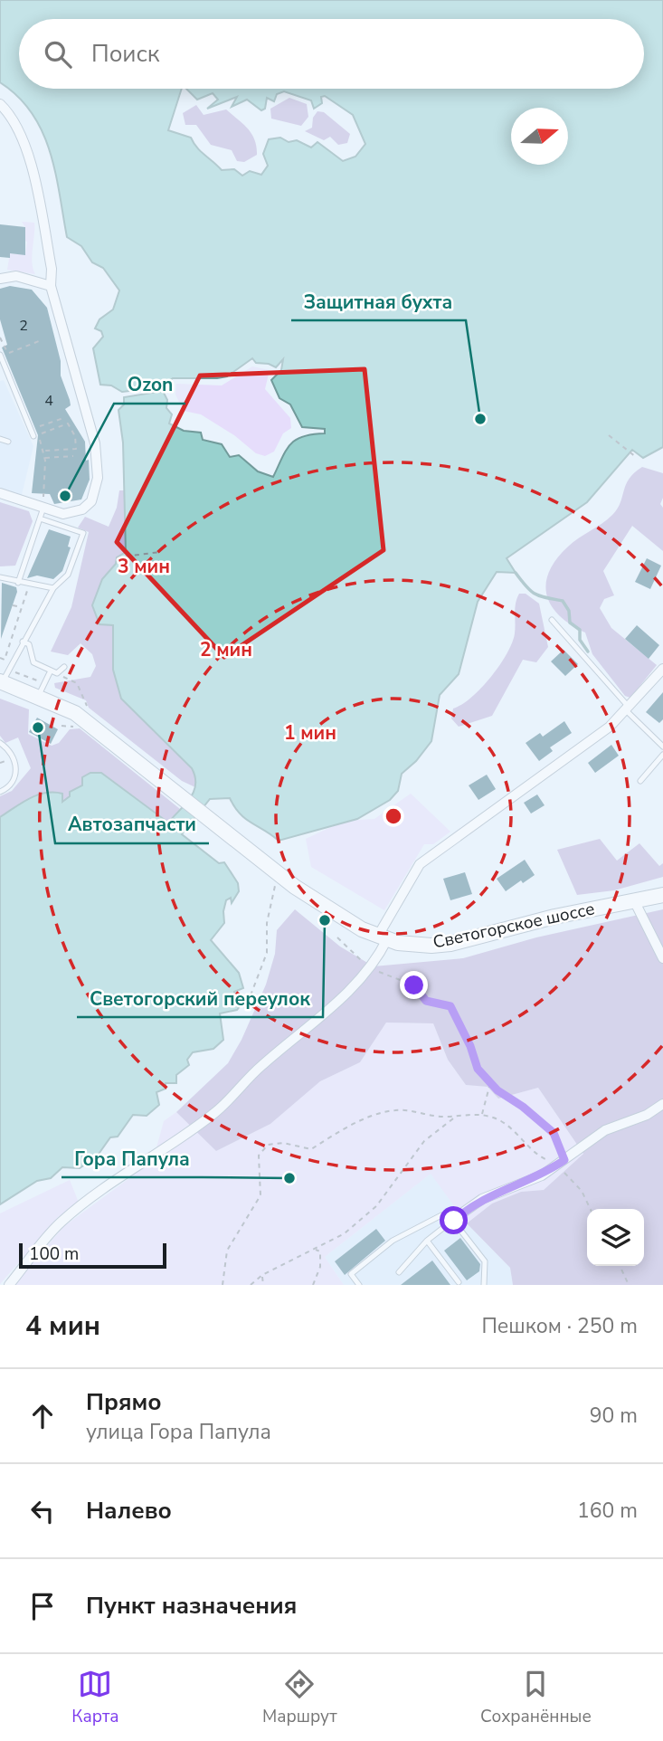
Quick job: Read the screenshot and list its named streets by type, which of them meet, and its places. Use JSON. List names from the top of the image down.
{
  "streets": {
    "main road": ["Светогорское шоссе"]
  },
  "places": [
    "Защитная бухта",
    "Ozon",
    "Автозапчасти",
    "Светогорский переулок",
    "Гора Папула"
  ],
  "house_numbers": ["2", "4"],
  "scale_bar": "100 m",
  "north": "right",
  "page": {
    "search": "Поиск",
    "scale": "100 m",
    "heading": ["4 мин", "Пешком · 250 m"],
    "list": [
      ["Прямо", "улица Гора Папула", "90 m"],
      ["Налево", "160 m"],
      "Пункт назначения"
    ],
    "nav": ["Карта", "Маршрут", "Сохранённые"]
  },
  "rings": ["3 мин", "2 мин", "1 мин"]
}
